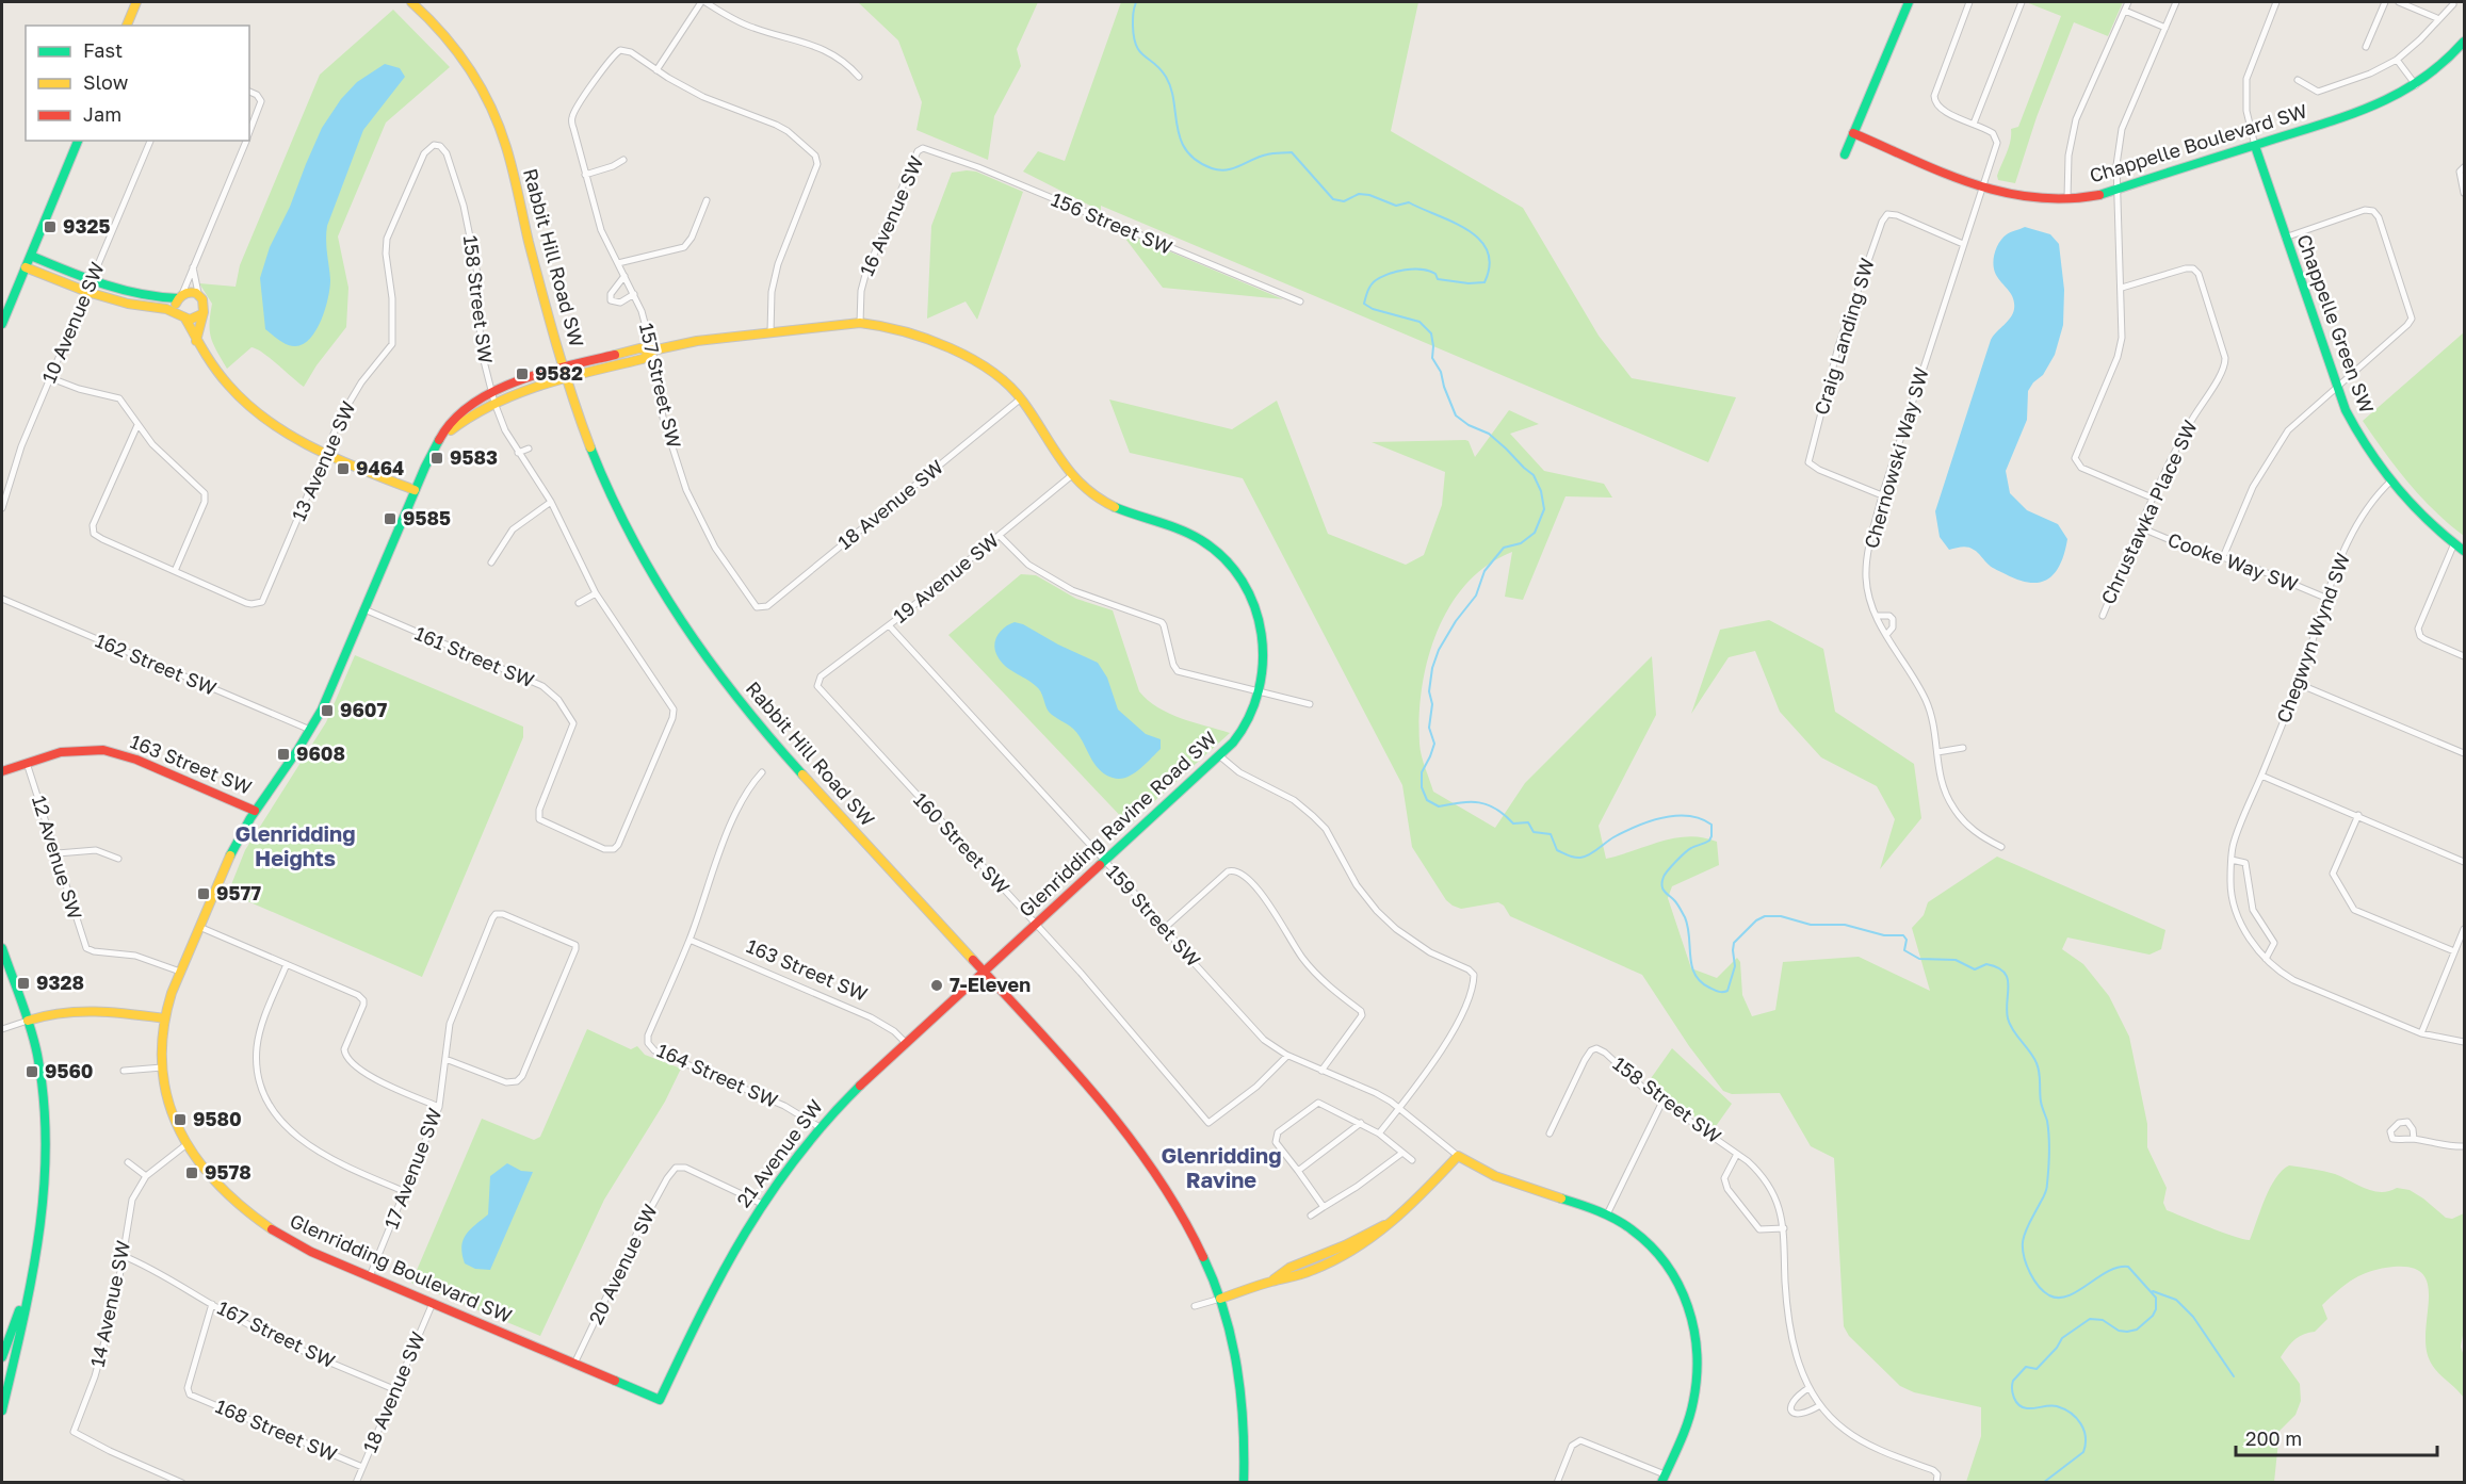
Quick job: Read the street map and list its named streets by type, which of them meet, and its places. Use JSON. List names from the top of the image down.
{
  "streets": {
    "street": [
      "Chappelle Boulevard SW",
      "16 Avenue SW",
      "156 Street SW",
      "Rabbit Hill Road SW",
      "158 Street SW",
      "10 Avenue SW",
      "Chappelle Green SW",
      "Craig Landing SW",
      "157 Street SW",
      "Chernowski Way SW",
      "13 Avenue SW",
      "18 Avenue SW",
      "Chrustawka Place SW",
      "Cooke Way SW",
      "19 Avenue SW",
      "Chegwyn Wynd SW",
      "161 Street SW",
      "162 Street SW",
      "163 Street SW",
      "Glenridding Ravine Road SW",
      "160 Street SW",
      "12 Avenue SW",
      "159 Street SW",
      "164 Street SW",
      "21 Avenue SW",
      "17 Avenue SW",
      "20 Avenue SW",
      "Glenridding Boulevard SW",
      "14 Avenue SW",
      "167 Street SW",
      "168 Street SW"
    ]
  },
  "crossings": [
    ["Chappelle Boulevard SW", "Chappelle Green SW"],
    ["Chappelle Boulevard SW", "Chernowski Way SW"],
    ["16 Avenue SW", "156 Street SW"],
    ["16 Avenue SW", "Glenridding Ravine Road SW"],
    ["Rabbit Hill Road SW", "Glenridding Ravine Road SW"],
    ["Rabbit Hill Road SW", "21 Avenue SW"],
    ["Rabbit Hill Road SW", "Glenridding Boulevard SW"],
    ["158 Street SW", "13 Avenue SW"],
    ["158 Street SW", "161 Street SW"],
    ["158 Street SW", "Glenridding Boulevard SW"],
    ["Chappelle Green SW", "Chegwyn Wynd SW"],
    ["Craig Landing SW", "Chernowski Way SW"],
    ["157 Street SW", "18 Avenue SW"],
    ["157 Street SW", "Glenridding Ravine Road SW"],
    ["157 Street SW", "Glenridding Boulevard SW"],
    ["18 Avenue SW", "Glenridding Ravine Road SW"],
    ["18 Avenue SW", "Glenridding Boulevard SW"],
    ["18 Avenue SW", "167 Street SW"],
    ["18 Avenue SW", "168 Street SW"],
    ["Chrustawka Place SW", "Cooke Way SW"],
    ["Cooke Way SW", "Chegwyn Wynd SW"],
    ["19 Avenue SW", "Glenridding Ravine Road SW"],
    ["19 Avenue SW", "160 Street SW"],
    ["19 Avenue SW", "159 Street SW"],
    ["161 Street SW", "Glenridding Boulevard SW"],
    ["162 Street SW", "Glenridding Boulevard SW"],
    ["163 Street SW", "12 Avenue SW"],
    ["163 Street SW", "164 Street SW"],
    ["163 Street SW", "21 Avenue SW"],
    ["163 Street SW", "Glenridding Boulevard SW"],
    ["Glenridding Ravine Road SW", "160 Street SW"],
    ["Glenridding Ravine Road SW", "159 Street SW"],
    ["Glenridding Ravine Road SW", "21 Avenue SW"],
    ["Glenridding Ravine Road SW", "Glenridding Boulevard SW"],
    ["160 Street SW", "159 Street SW"],
    ["12 Avenue SW", "Glenridding Boulevard SW"],
    ["164 Street SW", "21 Avenue SW"],
    ["21 Avenue SW", "20 Avenue SW"],
    ["21 Avenue SW", "Glenridding Boulevard SW"],
    ["17 Avenue SW", "Glenridding Boulevard SW"],
    ["20 Avenue SW", "Glenridding Boulevard SW"],
    ["Glenridding Boulevard SW", "14 Avenue SW"],
    ["14 Avenue SW", "167 Street SW"],
    ["167 Street SW", "168 Street SW"]
  ],
  "districts": ["Glenridding Heights", "Glenridding Ravine"],
  "places": {
    "transit": [
      "9325",
      "9582",
      "9583",
      "9464",
      "9585",
      "9607",
      "9608",
      "9577",
      "9328",
      "9560",
      "9580",
      "9578"
    ],
    "other": ["7-Eleven"]
  },
  "legend": ["Fast", "Slow", "Jam"],
  "scale_bar": "200 m"
}
